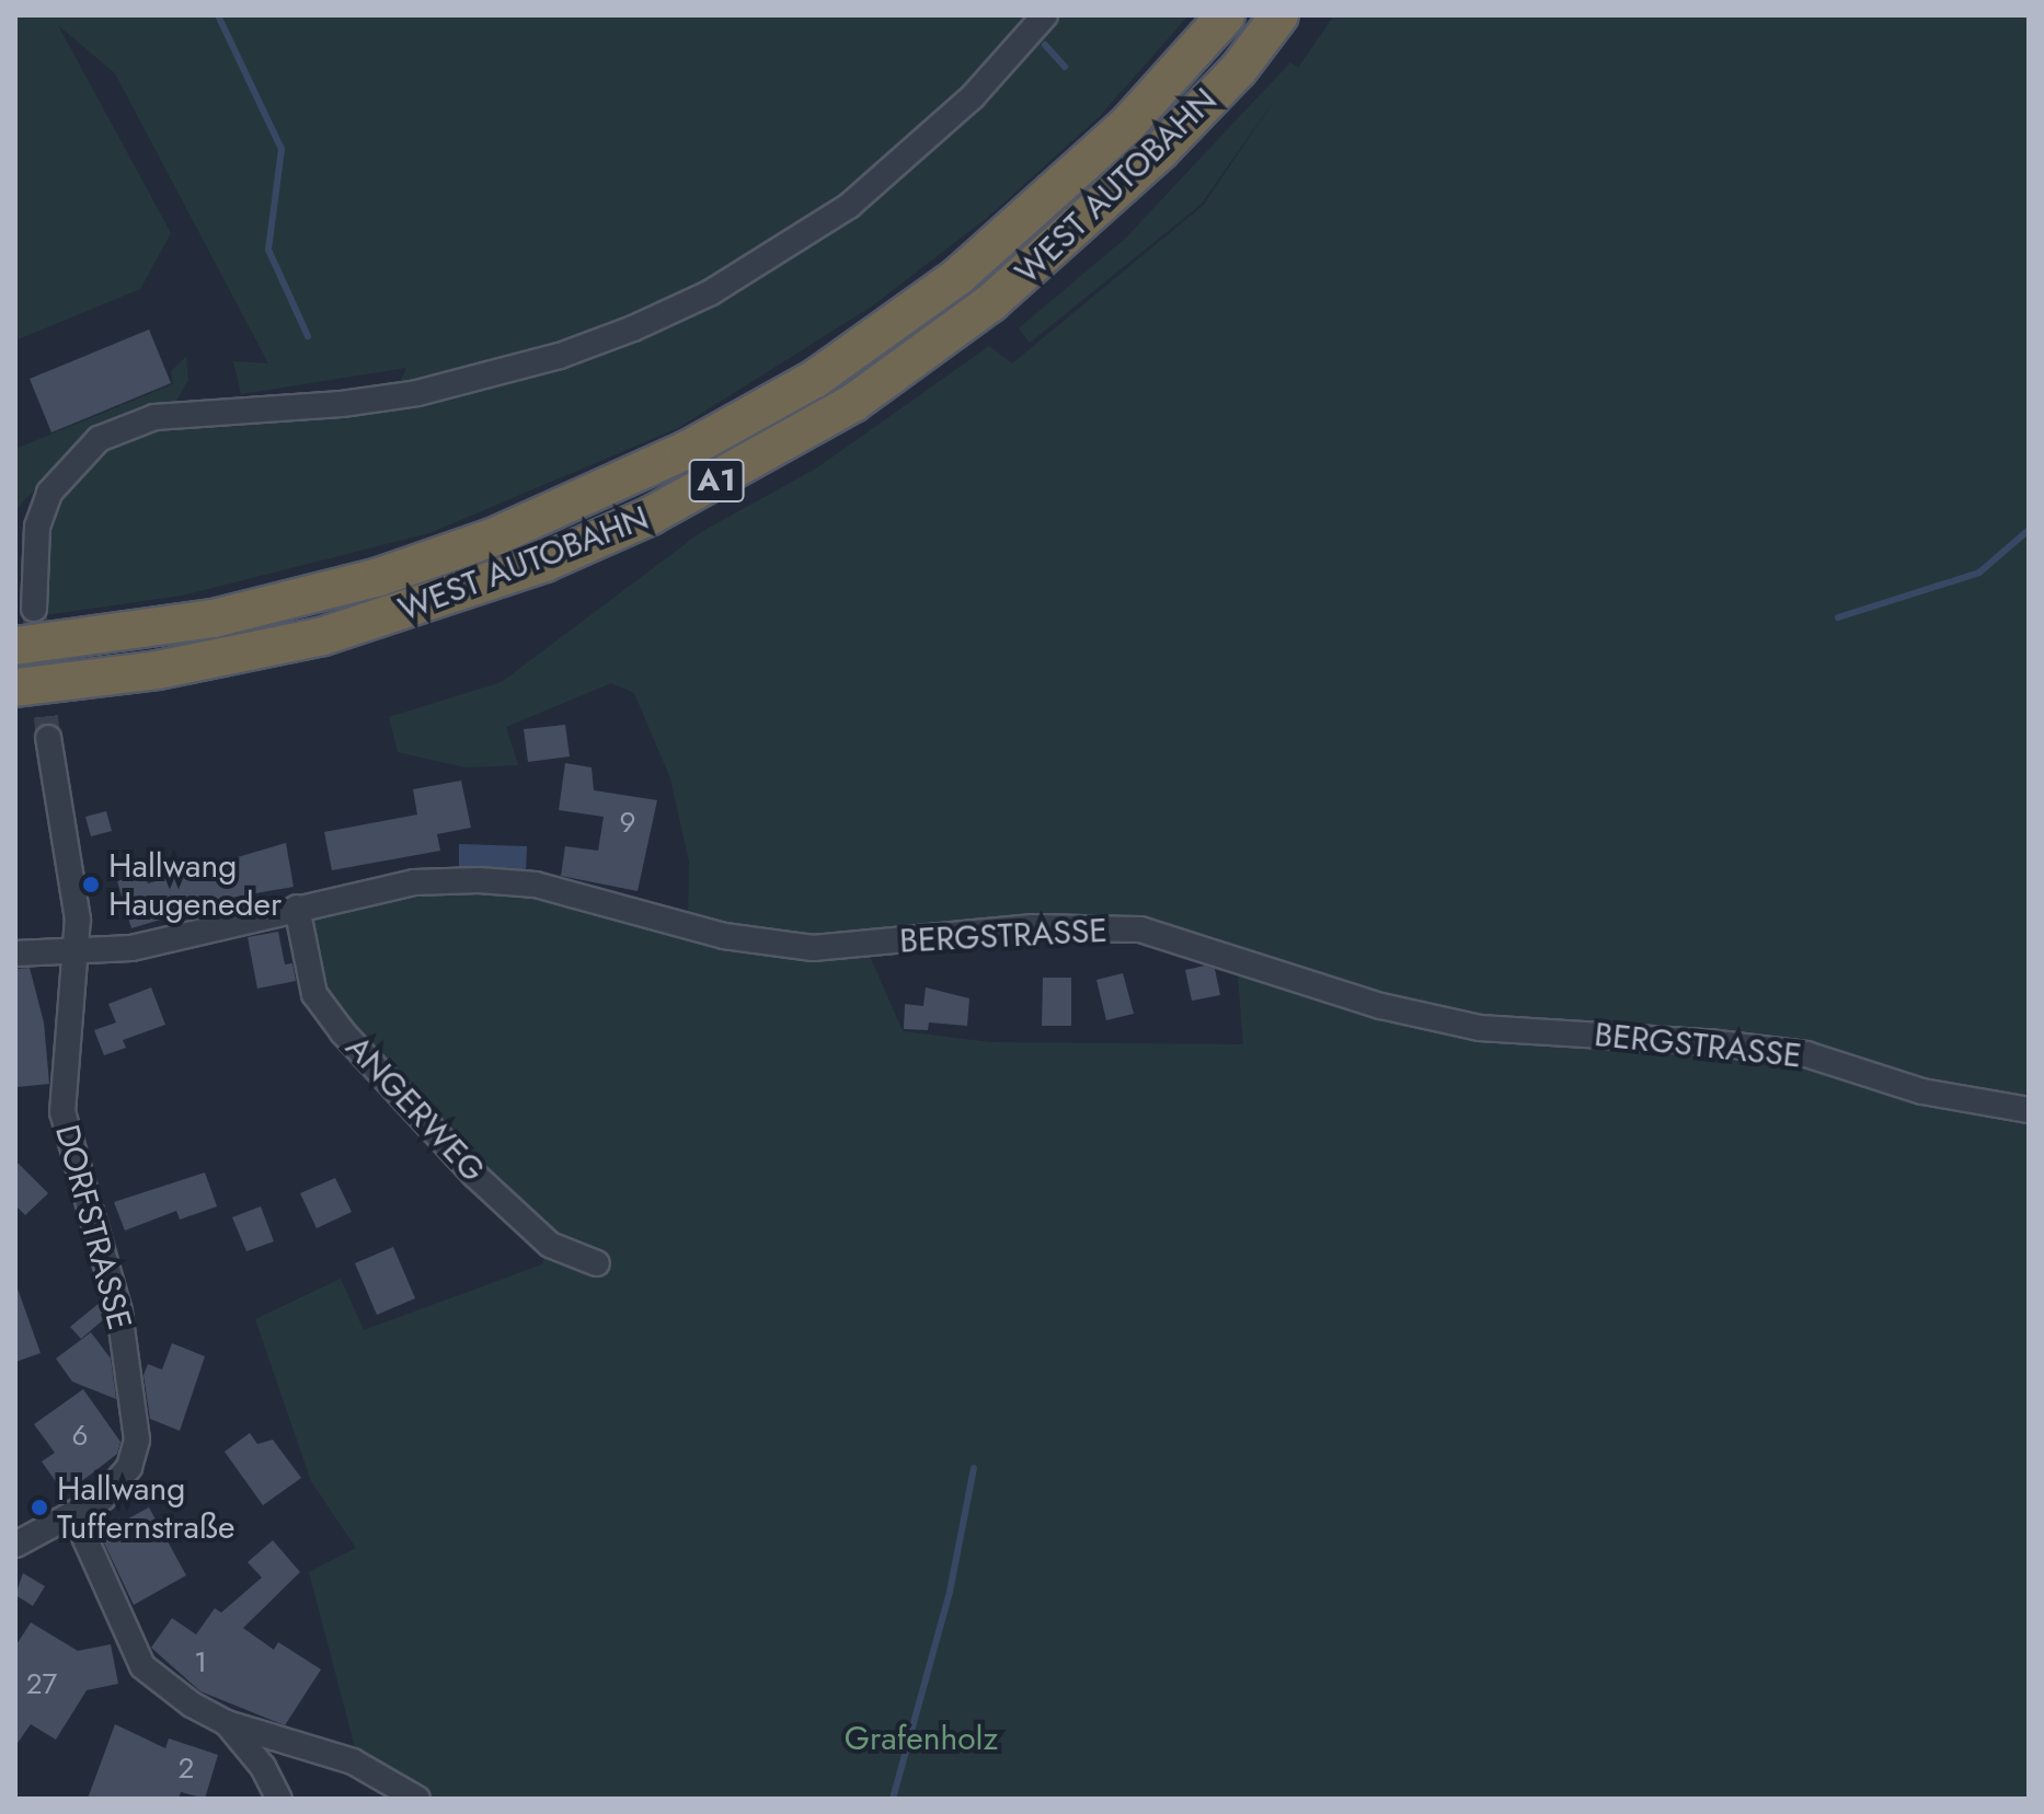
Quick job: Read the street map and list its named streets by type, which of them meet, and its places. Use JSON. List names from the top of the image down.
{
  "streets": {
    "highway": ["WEST AUTOBAHN", "A1"],
    "street": ["BERGSTRASSE", "ANGERWEG", "DORFSTRASSE"]
  },
  "crossings": [
    ["BERGSTRASSE", "ANGERWEG"],
    ["BERGSTRASSE", "DORFSTRASSE"]
  ],
  "parks": ["Grafenholz"],
  "places": ["Hallwang Haugeneder", "Hallwang Tuffernstraße"],
  "house_numbers": [
    "9",
    "6",
    "1",
    "27",
    "2"
  ]
}
